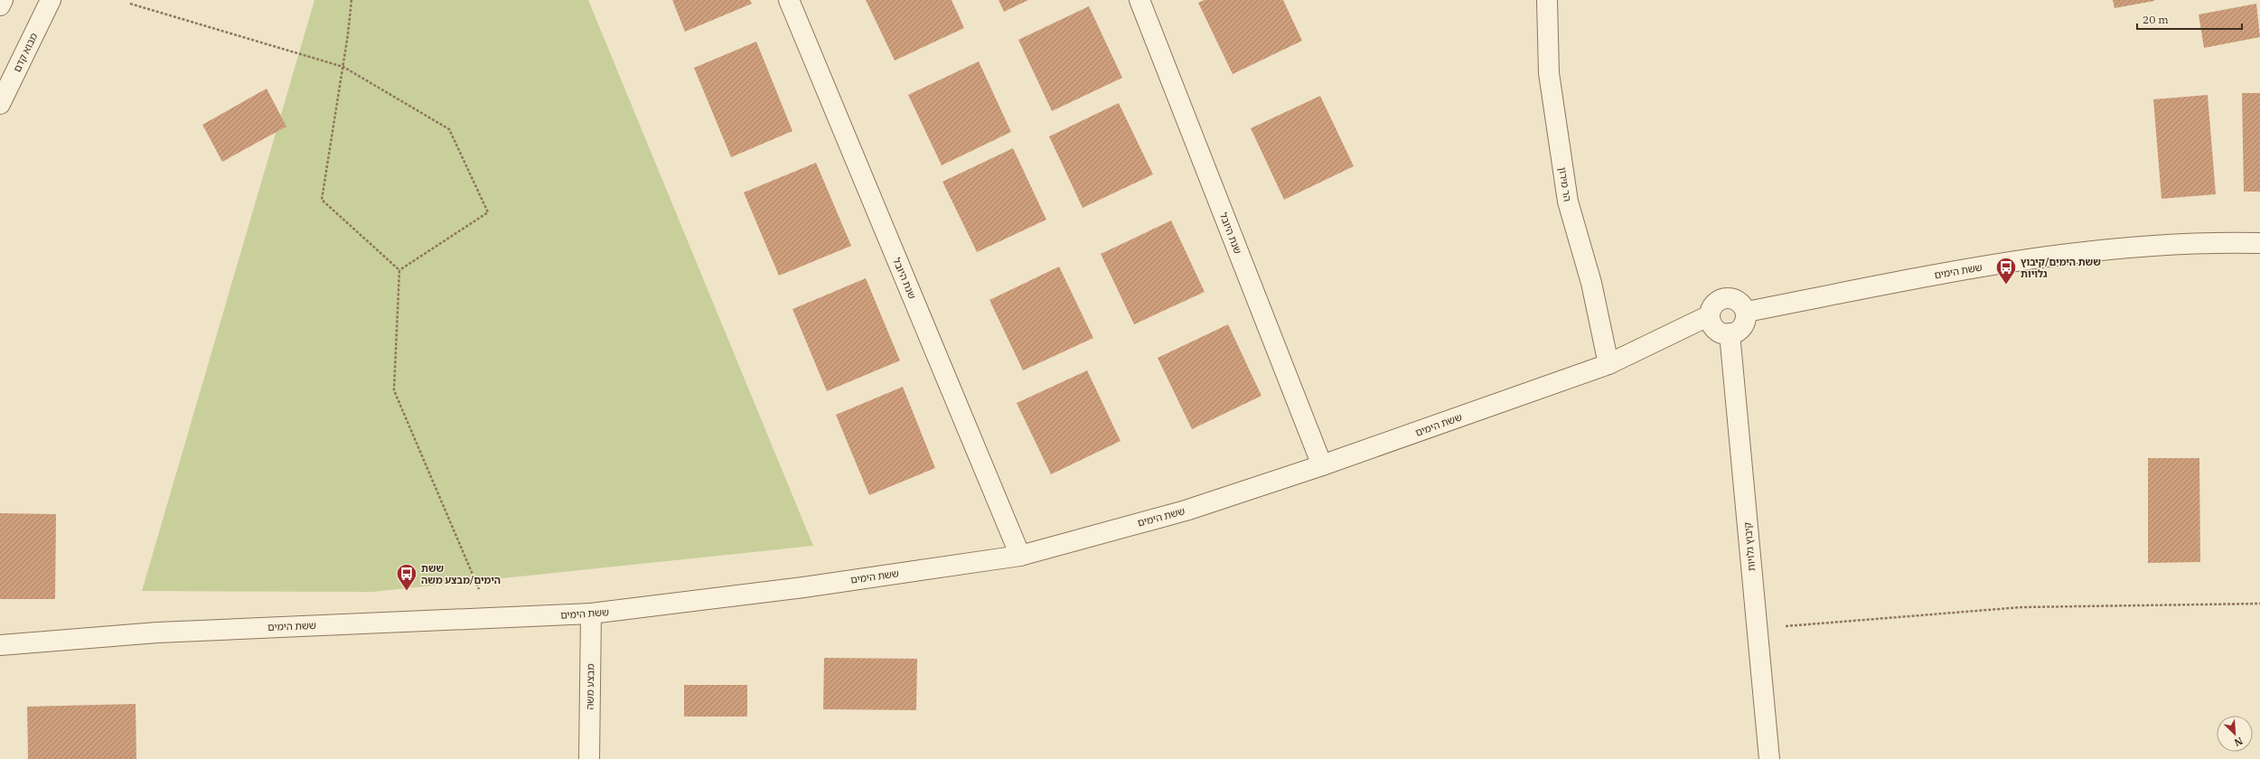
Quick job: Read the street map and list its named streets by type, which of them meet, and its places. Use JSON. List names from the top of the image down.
{
  "streets": {
    "street": [
      "מבוא קדם",
      "הר מירון",
      "שנת היובל",
      "ששת הימים",
      "קיבוץ גלויות",
      "מבצע משה"
    ]
  },
  "crossings": [
    ["הר מירון", "ששת הימים"],
    ["שנת היובל", "ששת הימים"],
    ["ששת הימים", "קיבוץ גלויות"],
    ["ששת הימים", "מבצע משה"]
  ],
  "places": {
    "bus stop": ["ששת הימים/קיבוץ גלויות", "ששת הימים/מבצע משה"]
  },
  "scale_bar": "20 m",
  "north": "bottom right"
}
